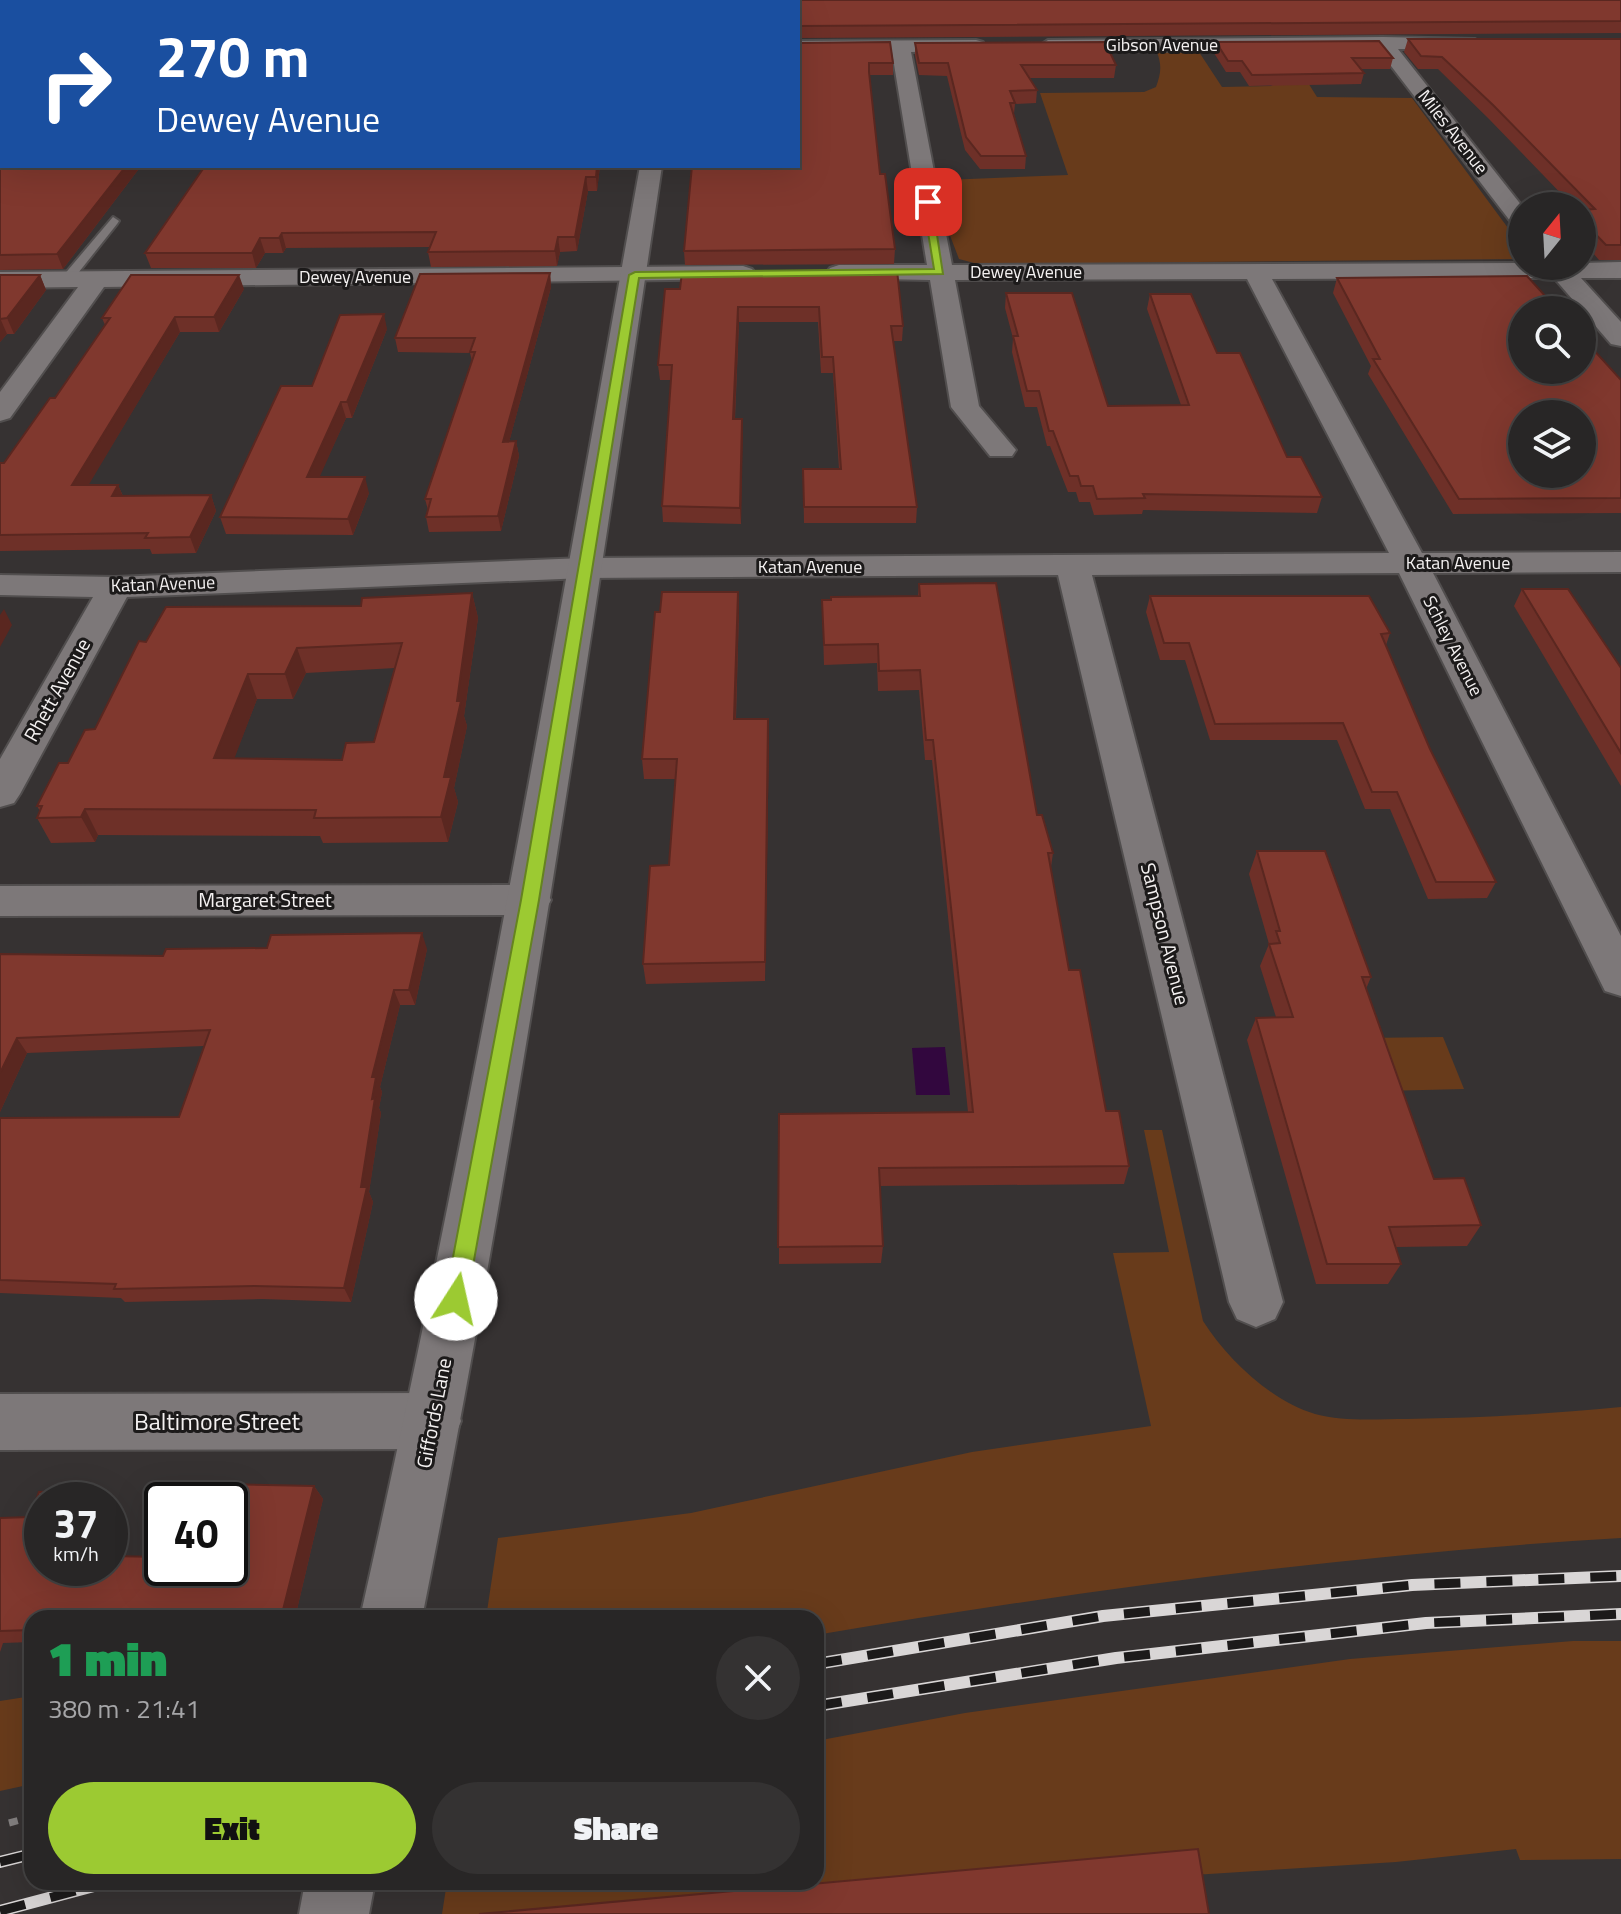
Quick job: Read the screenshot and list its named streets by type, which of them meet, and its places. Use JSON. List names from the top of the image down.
{
  "streets": {
    "street": [
      "Gibson Avenue",
      "Miles Avenue",
      "Dewey Avenue",
      "Katan Avenue",
      "Schley Avenue",
      "Rhett Avenue",
      "Margaret Street",
      "Sampson Avenue",
      "Giffords Lane",
      "Baltimore Street"
    ]
  },
  "crossings": [
    ["Gibson Avenue", "Miles Avenue"],
    ["Dewey Avenue", "Schley Avenue"],
    ["Dewey Avenue", "Giffords Lane"],
    ["Katan Avenue", "Schley Avenue"],
    ["Katan Avenue", "Rhett Avenue"],
    ["Katan Avenue", "Sampson Avenue"],
    ["Katan Avenue", "Giffords Lane"],
    ["Margaret Street", "Giffords Lane"],
    ["Giffords Lane", "Baltimore Street"]
  ],
  "north": "top",
  "page": {
    "turn": ["270 m", "Dewey Avenue"],
    "speed": "37 km/h",
    "limit": "40",
    "heading": ["1 min", "380 m · 21:41"],
    "buttons": ["Exit", "Share"]
  }
}
